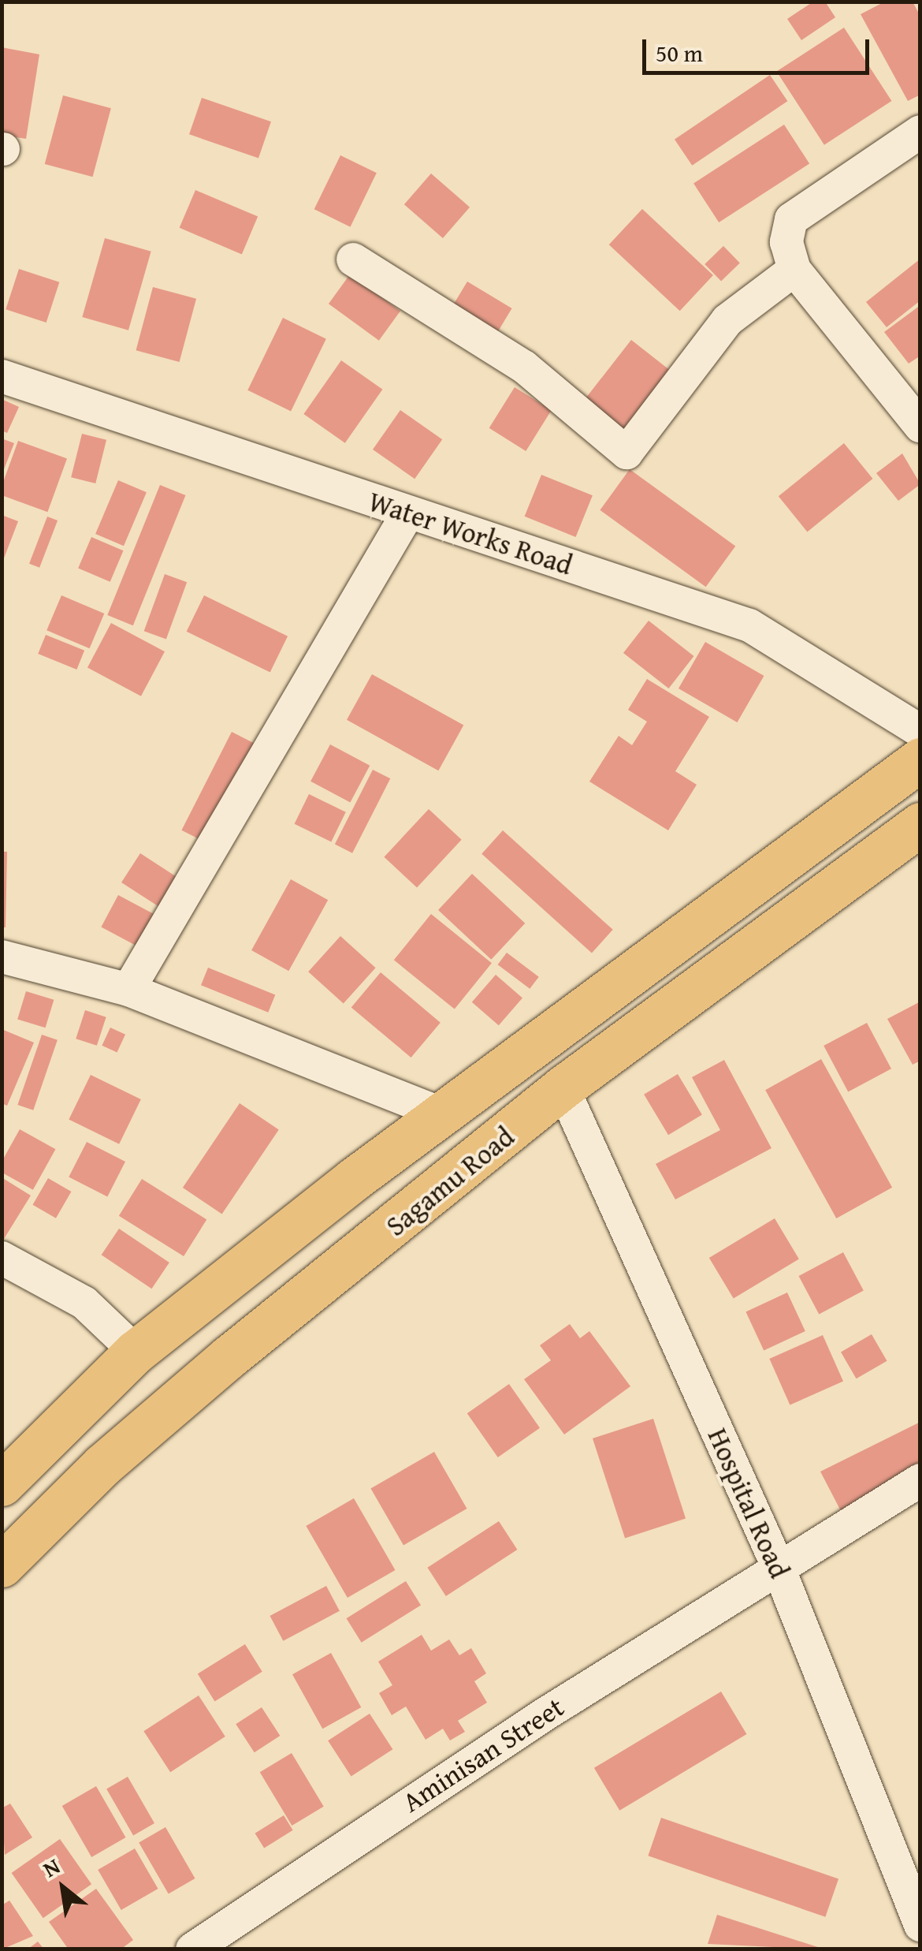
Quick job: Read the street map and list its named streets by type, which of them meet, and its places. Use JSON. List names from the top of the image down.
{
  "streets": {
    "highway": ["Sagamu Road"],
    "street": ["Water Works Road", "Hospital Road", "Aminisan Street"]
  },
  "crossings": [
    ["Sagamu Road", "Hospital Road"],
    ["Hospital Road", "Aminisan Street"]
  ],
  "scale_bar": "50 m",
  "north": "top left"
}
